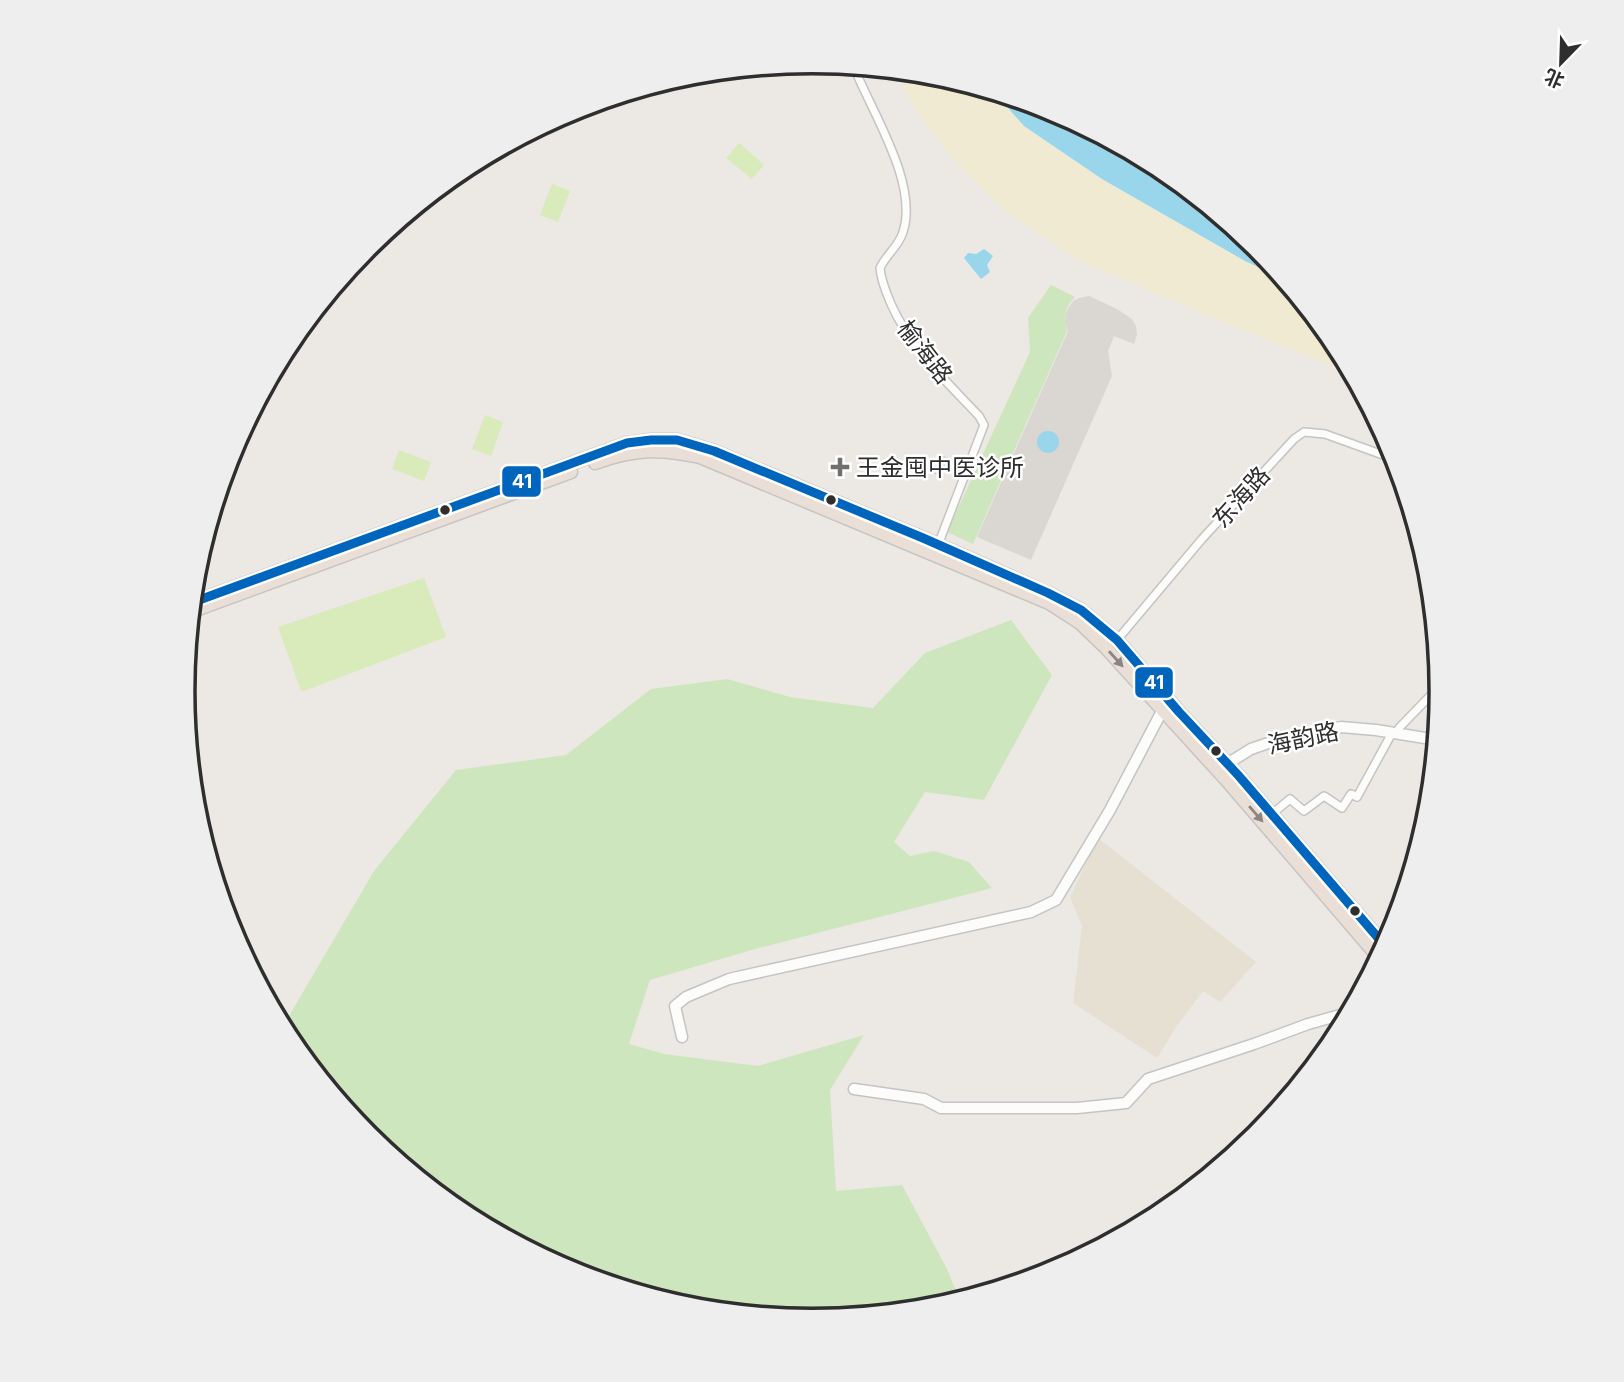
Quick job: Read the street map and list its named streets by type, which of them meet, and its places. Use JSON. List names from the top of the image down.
{
  "streets": {
    "street": ["榆海路", "东海路", "海韵路"]
  },
  "places": {
    "health": ["王金囤中医诊所"]
  },
  "lines": ["transit line 41"],
  "north": "bottom left"
}
